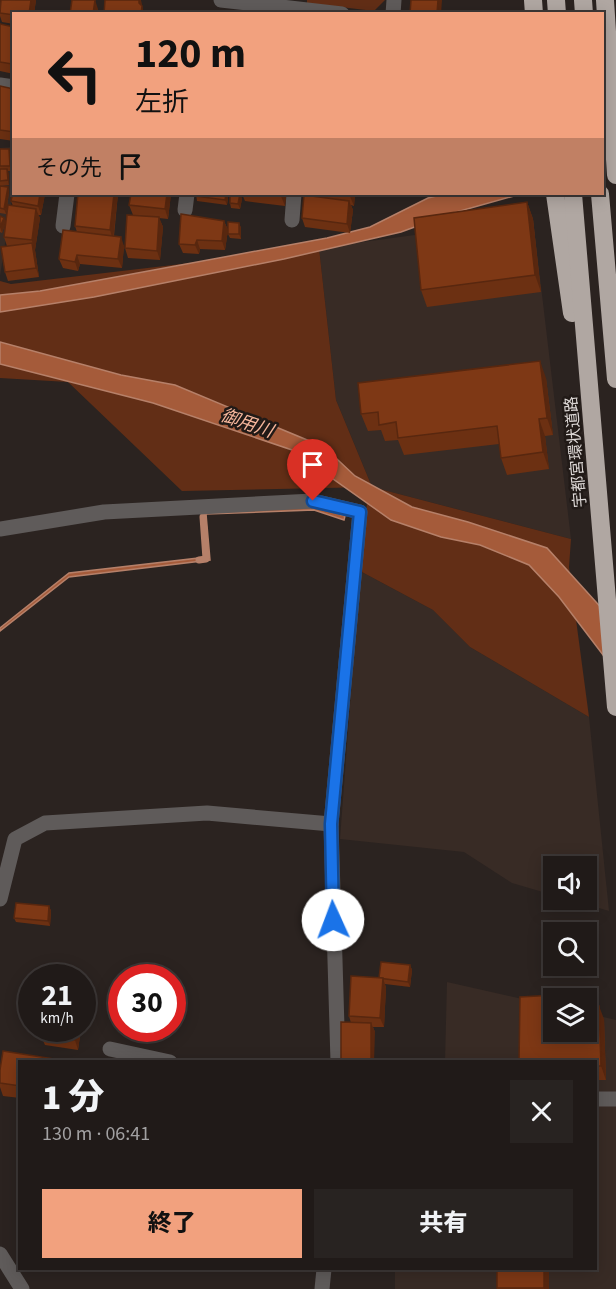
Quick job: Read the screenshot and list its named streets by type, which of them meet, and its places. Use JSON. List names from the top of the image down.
{
  "streets": {
    "highway": ["宇都宮環状道路"]
  },
  "water": ["御用川"],
  "page": {
    "turn": ["120 m", "左折"],
    "then": "その先",
    "speed": "21 km/h",
    "limit": "30",
    "heading": ["1 分", "130 m · 06:41"],
    "buttons": ["終了", "共有"]
  }
}
